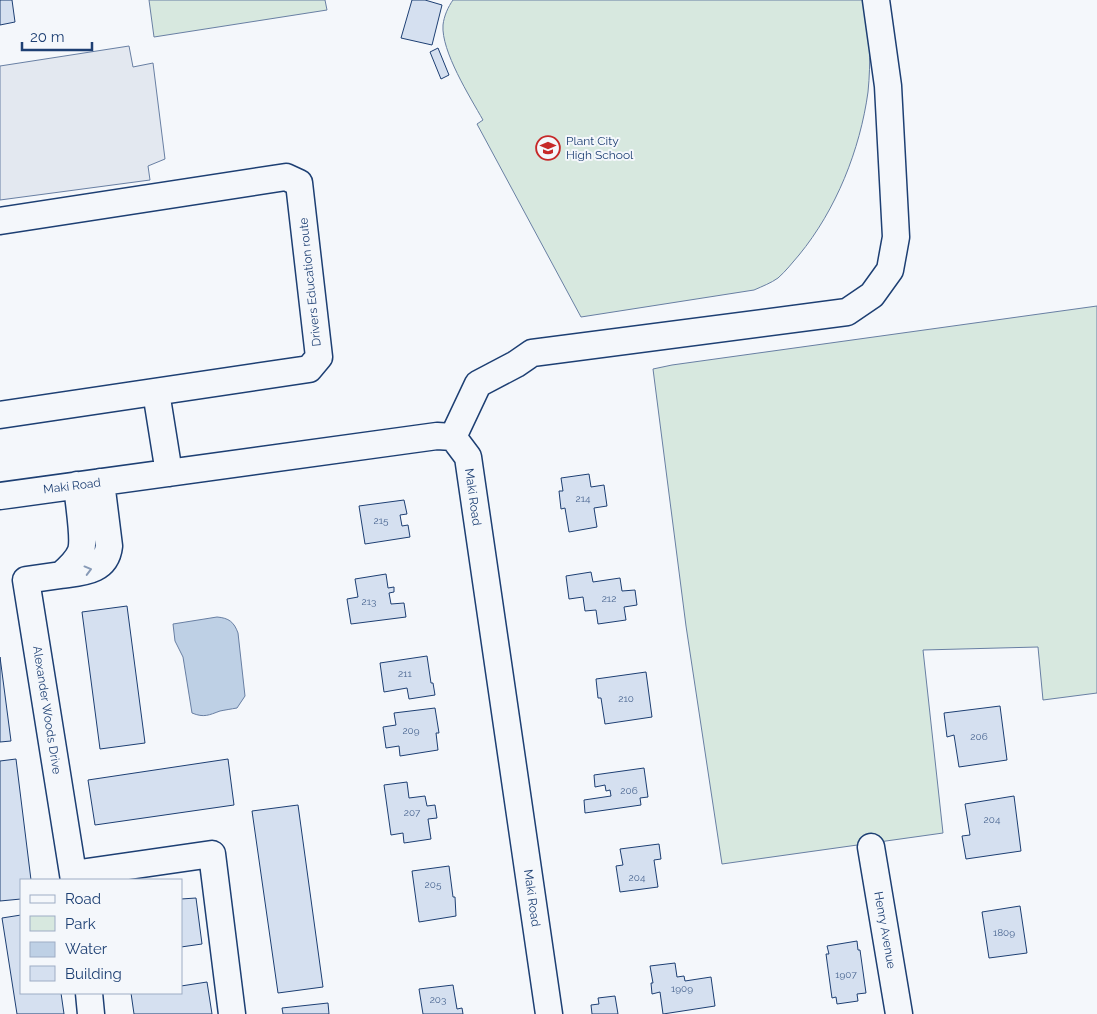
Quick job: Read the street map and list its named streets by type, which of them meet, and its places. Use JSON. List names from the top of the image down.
{
  "streets": {
    "street": [
      "Drivers Education route",
      "Maki Road",
      "Alexander Woods Drive",
      "Henry Avenue"
    ]
  },
  "crossings": [
    ["Maki Road", "Alexander Woods Drive"]
  ],
  "places": {
    "school or university": ["Plant City High School"]
  },
  "house_numbers": [
    "214",
    "215",
    "212",
    "213",
    "211",
    "210",
    "209",
    "206",
    "206",
    "207",
    "204",
    "204",
    "205",
    "1809",
    "1907",
    "1909",
    "203"
  ],
  "legend": [
    "Road",
    "Park",
    "Water",
    "Building"
  ],
  "scale_bar": "20 m"
}
